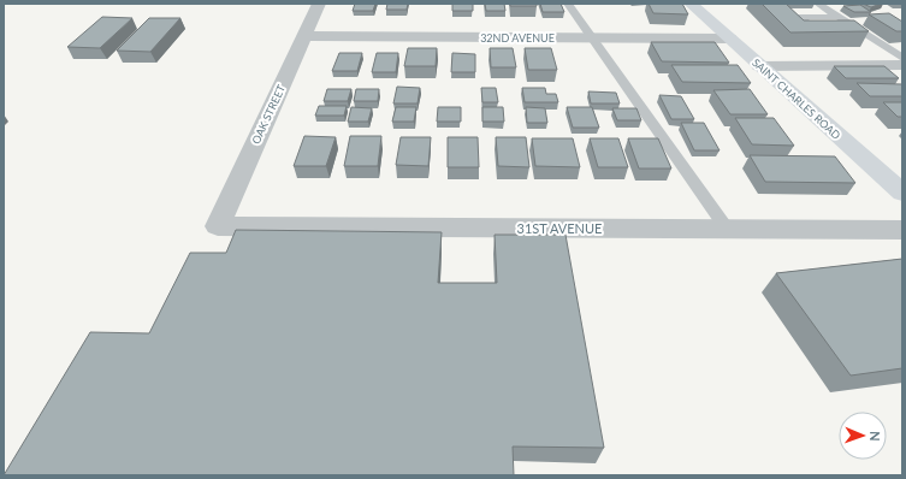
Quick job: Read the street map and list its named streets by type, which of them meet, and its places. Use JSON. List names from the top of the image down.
{
  "streets": {
    "main road": ["SAINT CHARLES ROAD"],
    "street": ["32ND AVENUE", "OAK STREET", "31ST AVENUE"]
  },
  "crossings": [
    ["32ND AVENUE", "SAINT CHARLES ROAD"],
    ["32ND AVENUE", "OAK STREET"],
    ["OAK STREET", "31ST AVENUE"]
  ],
  "north": "right"
}
